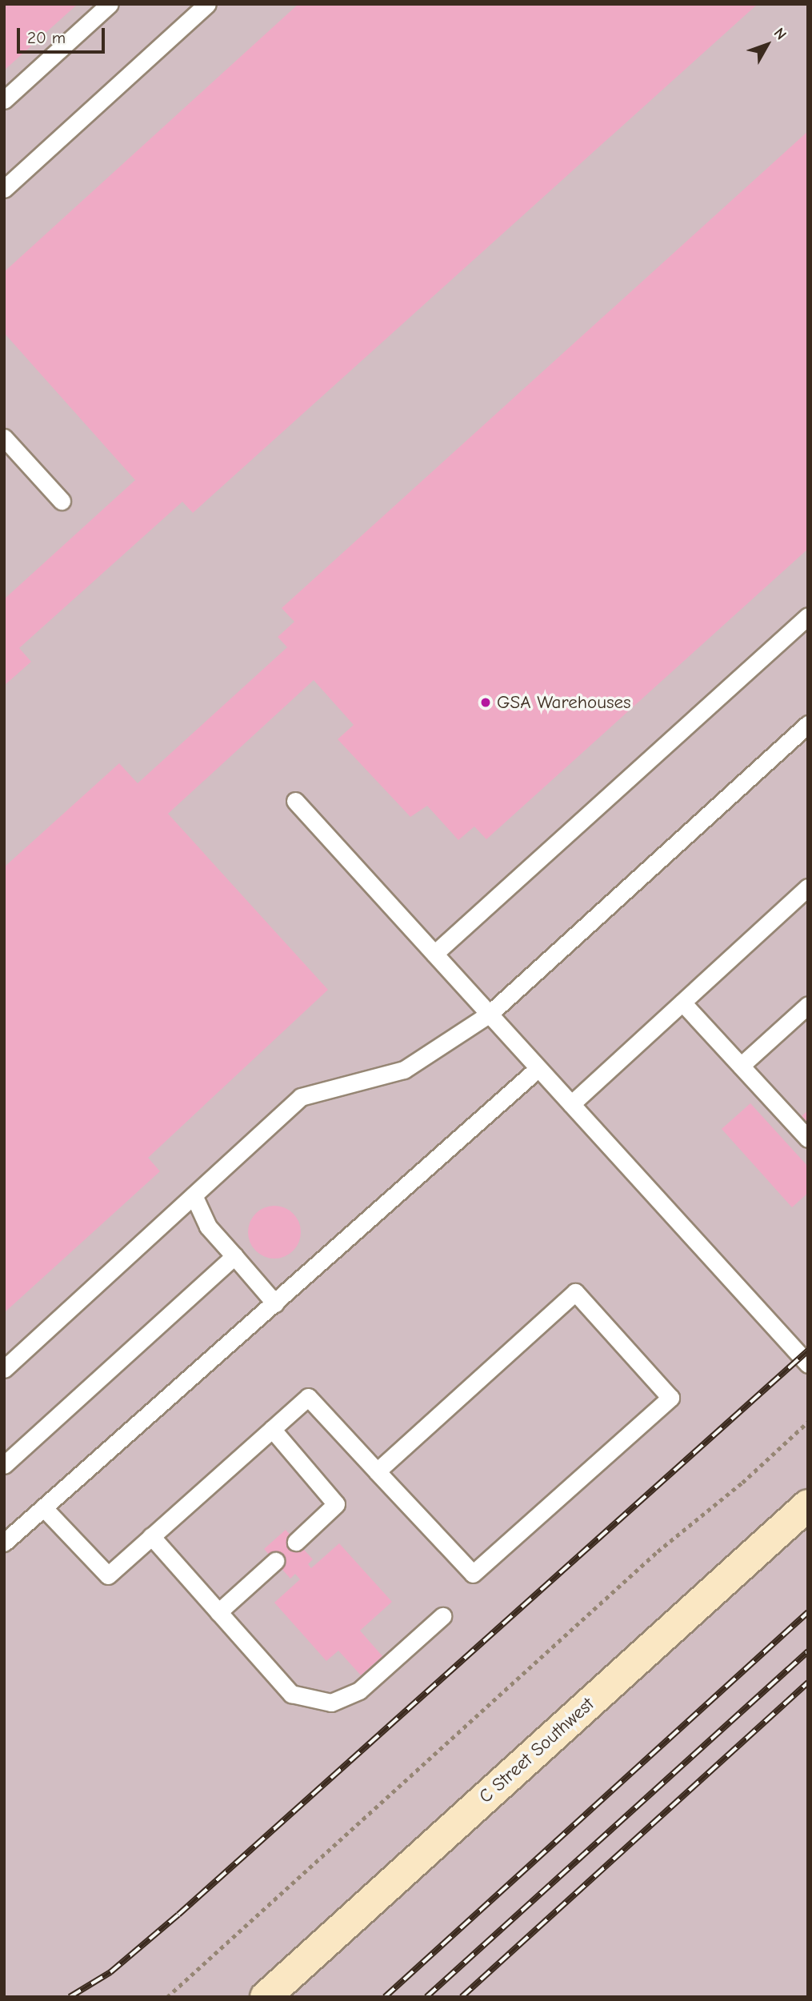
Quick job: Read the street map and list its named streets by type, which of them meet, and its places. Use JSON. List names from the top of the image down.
{
  "streets": {
    "main road": ["C Street Southwest"]
  },
  "places": ["GSA Warehouses"],
  "scale_bar": "20 m",
  "north": "top right"
}
